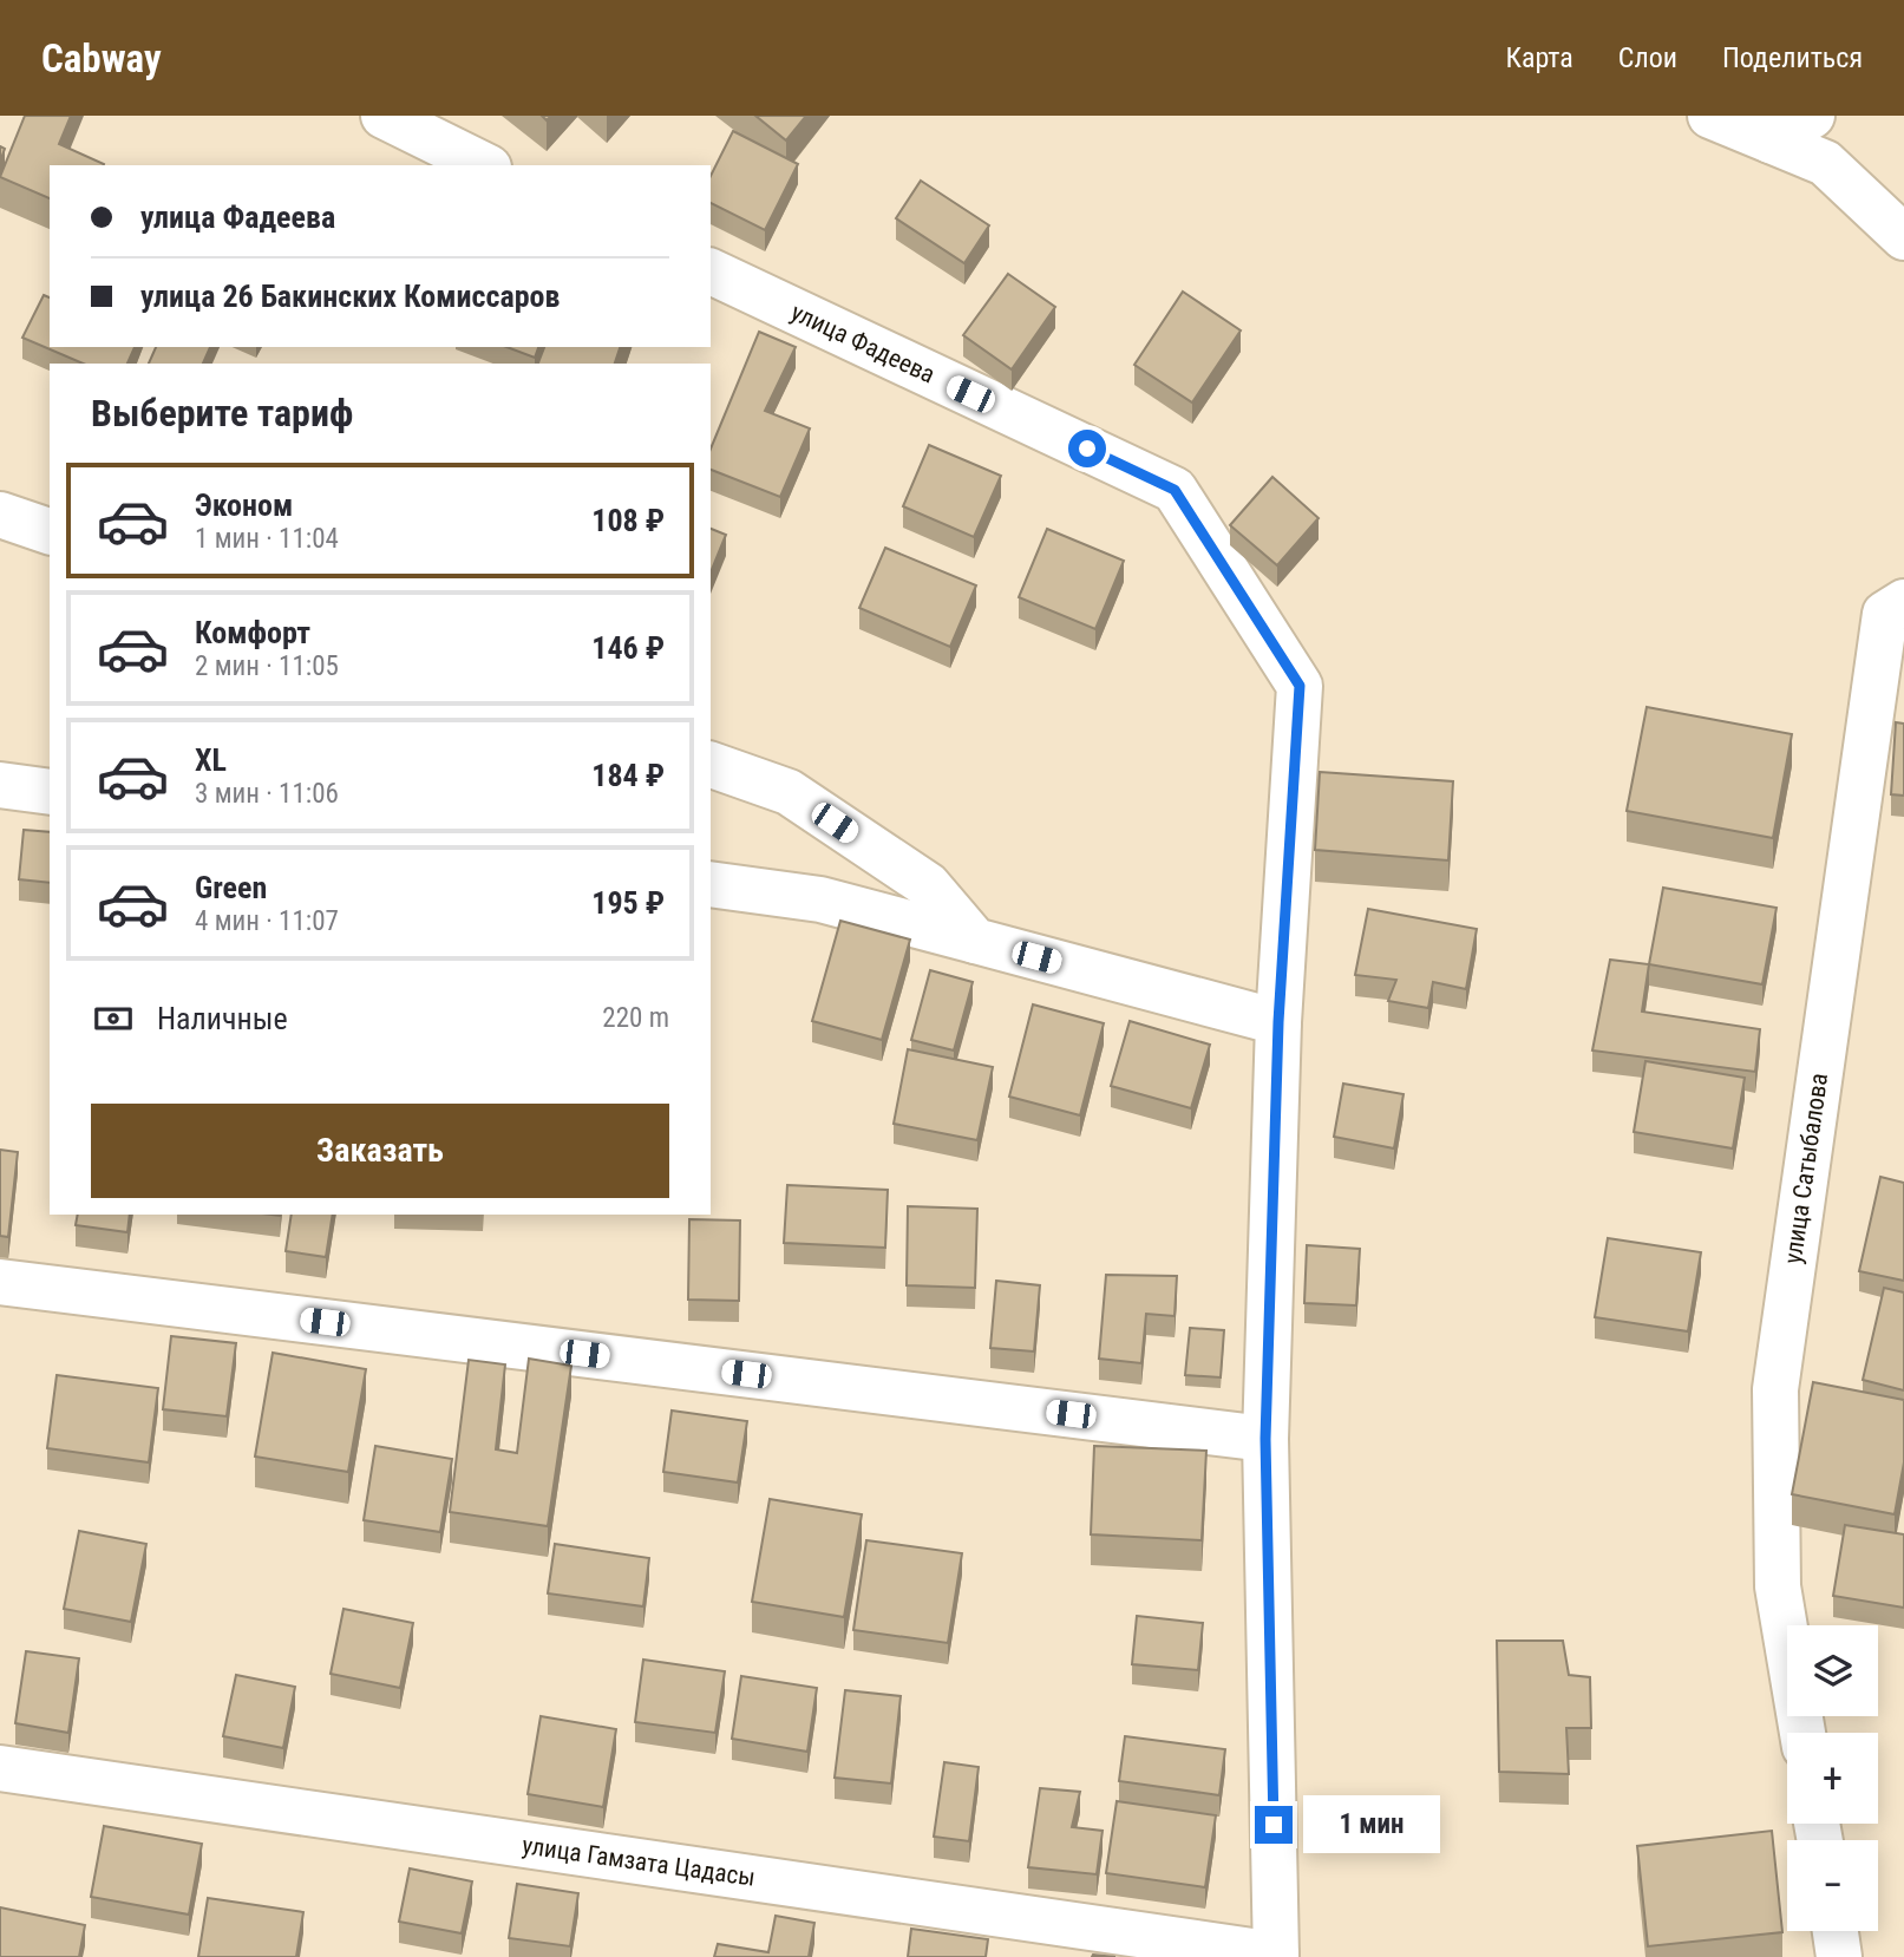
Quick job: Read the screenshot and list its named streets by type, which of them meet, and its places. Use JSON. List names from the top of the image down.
{
  "streets": {
    "street": ["улица Фадеева", "улица Сатыбалова", "улица Гамзата Цадасы"]
  },
  "crossings": [
    ["улица Фадеева", "улица Гамзата Цадасы"]
  ],
  "page": {
    "header": "Cabway",
    "nav": ["Карта", "Слои", "Поделиться"],
    "banner": ["улица Фадеева", "улица 26 Бакинских Комиссаров"],
    "heading": "Выберите тариф",
    "list": [
      {
        "name": "Эконом",
        "note": "1 мин · 11:04",
        "value": "108 ₽"
      },
      {
        "name": "Комфорт",
        "note": "2 мин · 11:05",
        "value": "146 ₽"
      },
      {
        "name": "XL",
        "note": "3 мин · 11:06",
        "value": "184 ₽"
      },
      {
        "name": "Green",
        "note": "4 мин · 11:07",
        "value": "195 ₽"
      }
    ],
    "pay": ["Наличные", "220 m"],
    "buttons": "Заказать",
    "map_buttons": ["+", "−"],
    "bubble": "1 мин"
  }
}
